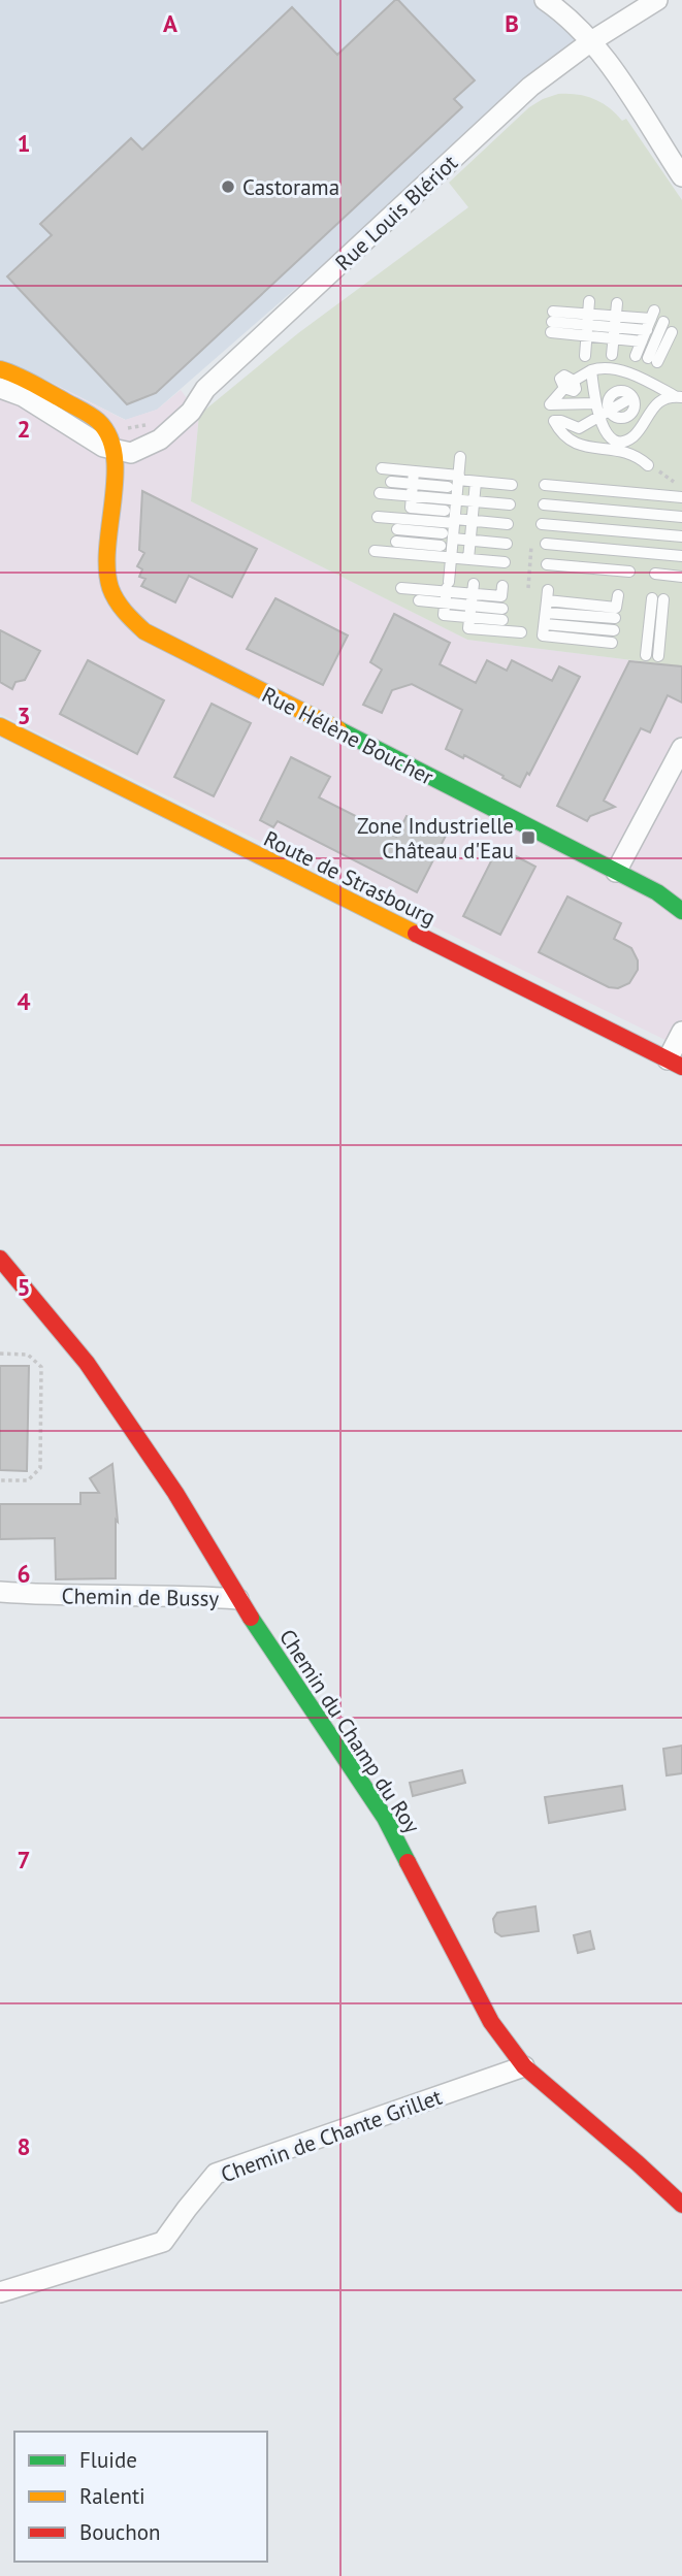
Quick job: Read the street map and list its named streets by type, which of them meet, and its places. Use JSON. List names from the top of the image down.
{
  "streets": {
    "street": [
      "Rue Louis Blériot",
      "Rue Hélène Boucher",
      "Route de Strasbourg",
      "Chemin de Bussy",
      "Chemin du Champ du Roy",
      "Chemin de Chante Grillet"
    ]
  },
  "crossings": [
    ["Chemin de Bussy", "Chemin du Champ du Roy"],
    ["Chemin du Champ du Roy", "Chemin de Chante Grillet"]
  ],
  "places": {
    "other": ["Castorama"],
    "transit": ["Zone Industrielle Château d'Eau"]
  },
  "legend": ["Fluide", "Ralenti", "Bouchon"],
  "grid": {
    "columns": ["A", "B"],
    "rows": [
      "1",
      "2",
      "3",
      "4",
      "5",
      "6",
      "7",
      "8"
    ]
  }
}
